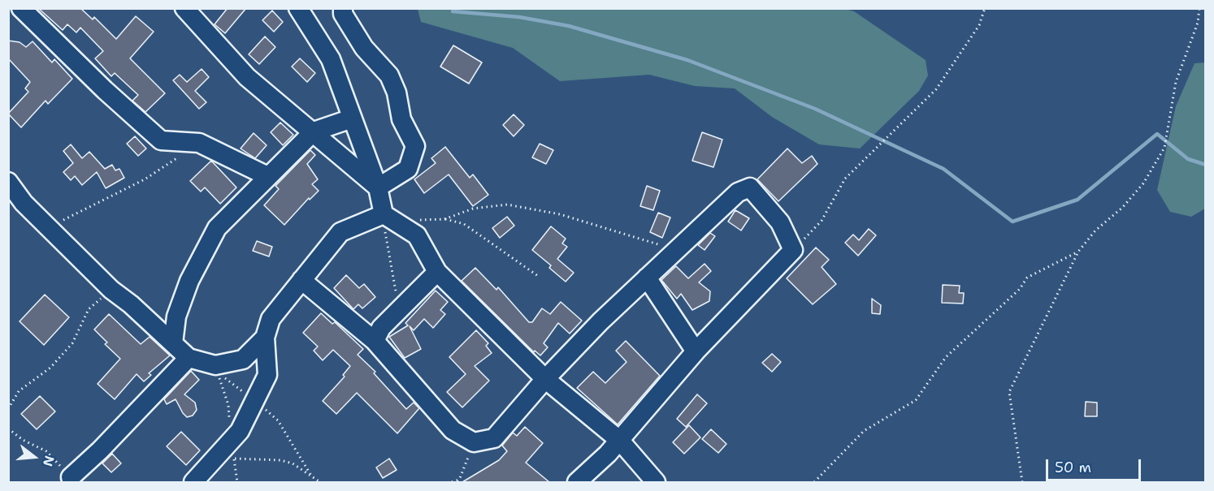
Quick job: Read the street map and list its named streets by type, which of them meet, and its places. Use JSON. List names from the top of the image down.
{
  "scale_bar": "50 m",
  "north": "right"
}
